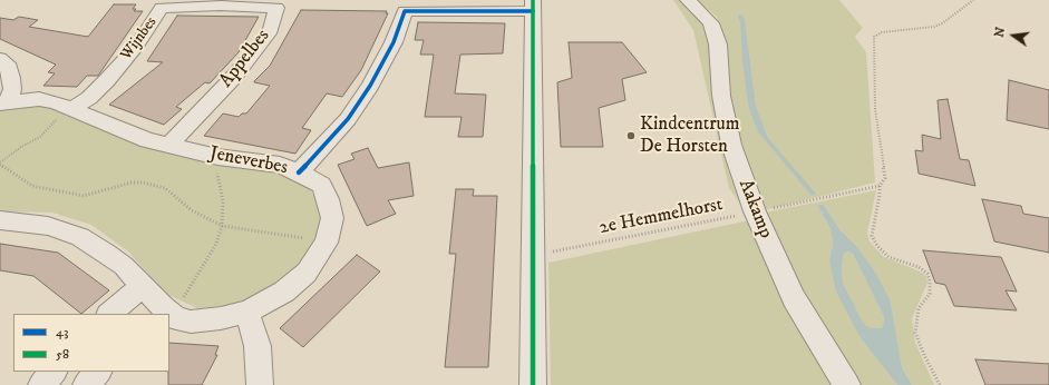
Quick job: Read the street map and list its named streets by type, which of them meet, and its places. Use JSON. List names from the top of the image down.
{
  "streets": {
    "street": [
      "Wijnbes",
      "Appelbes",
      "Jeneverbes",
      "Aakamp"
    ],
    "path": ["2e Hemmelhorst"]
  },
  "crossings": [
    ["Wijnbes", "Appelbes"],
    ["Wijnbes", "Jeneverbes"],
    ["Appelbes", "Jeneverbes"],
    ["Aakamp", "2e Hemmelhorst"]
  ],
  "places": ["Kindcentrum De Horsten"],
  "lines": ["transit line 58", "transit line 43"],
  "legend": ["43", "58"],
  "north": "left"
}
